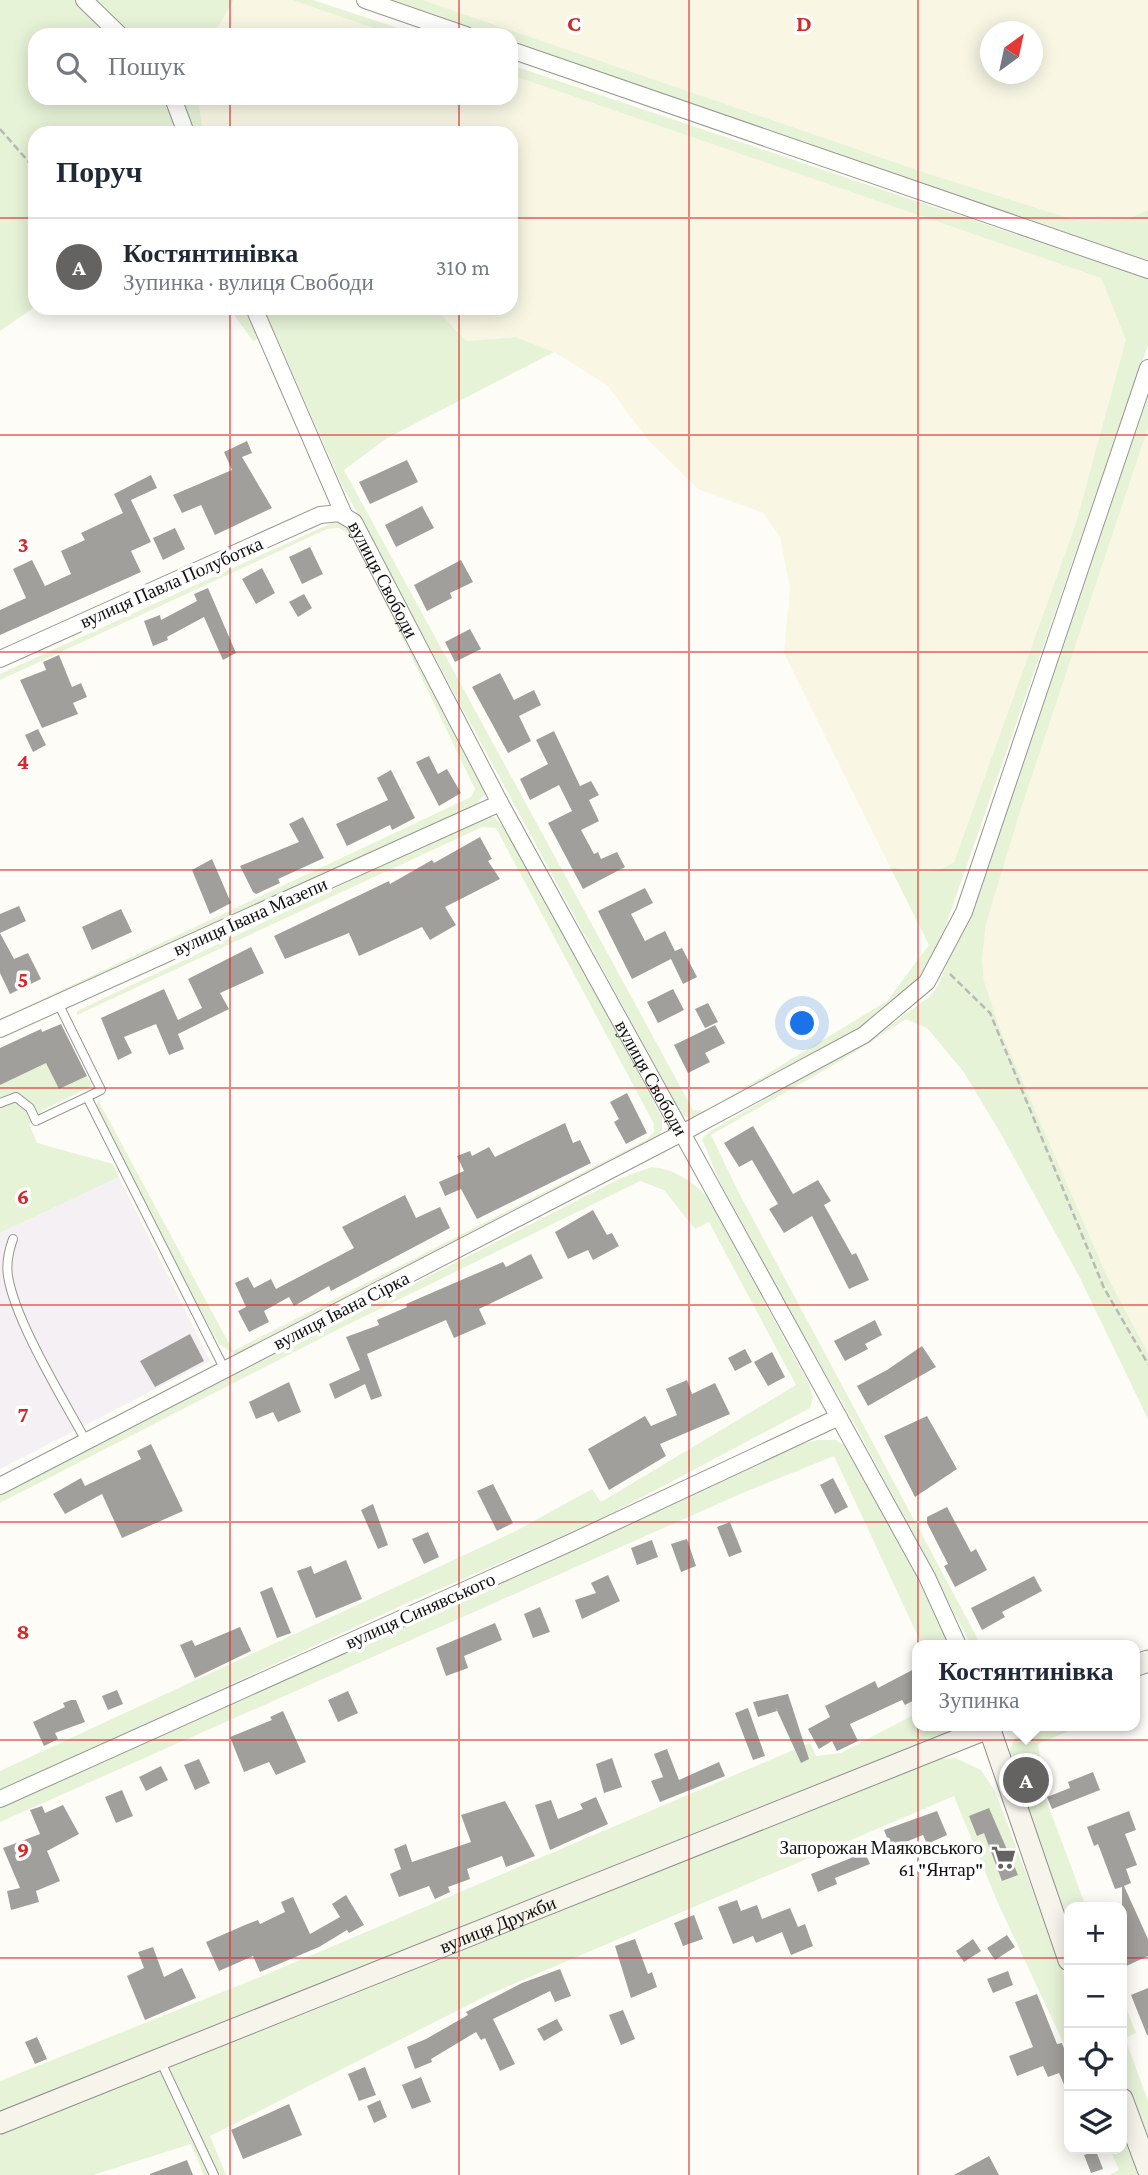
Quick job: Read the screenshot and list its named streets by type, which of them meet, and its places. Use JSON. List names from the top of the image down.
{
  "streets": {
    "street": [
      "вулиця Свободи",
      "вулиця Павла Полуботка",
      "вулиця Івана Мазепи",
      "вулиця Івана Сірка",
      "вулиця Синявського",
      "вулиця Дружби"
    ]
  },
  "crossings": [
    ["вулиця Свободи", "вулиця Павла Полуботка"],
    ["вулиця Свободи", "вулиця Івана Мазепи"],
    ["вулиця Свободи", "вулиця Івана Сірка"],
    ["вулиця Свободи", "вулиця Синявського"]
  ],
  "places": {
    "supermarket": ["Запорожан Маяковського 61 \"Янтар\""]
  },
  "north": "top right",
  "page": {
    "search": "Пошук",
    "heading": "Поруч",
    "list": [
      {
        "mark": "A",
        "name": "Костянтинівка",
        "note": "Зупинка · вулиця Свободи",
        "value": "310 m"
      }
    ],
    "popup": ["Костянтинівка", "Зупинка"],
    "pins": "A",
    "map_buttons": ["+", "−"]
  },
  "grid": {
    "columns": ["C", "D"],
    "rows": [
      "3",
      "4",
      "5",
      "6",
      "7",
      "8",
      "9"
    ]
  }
}
